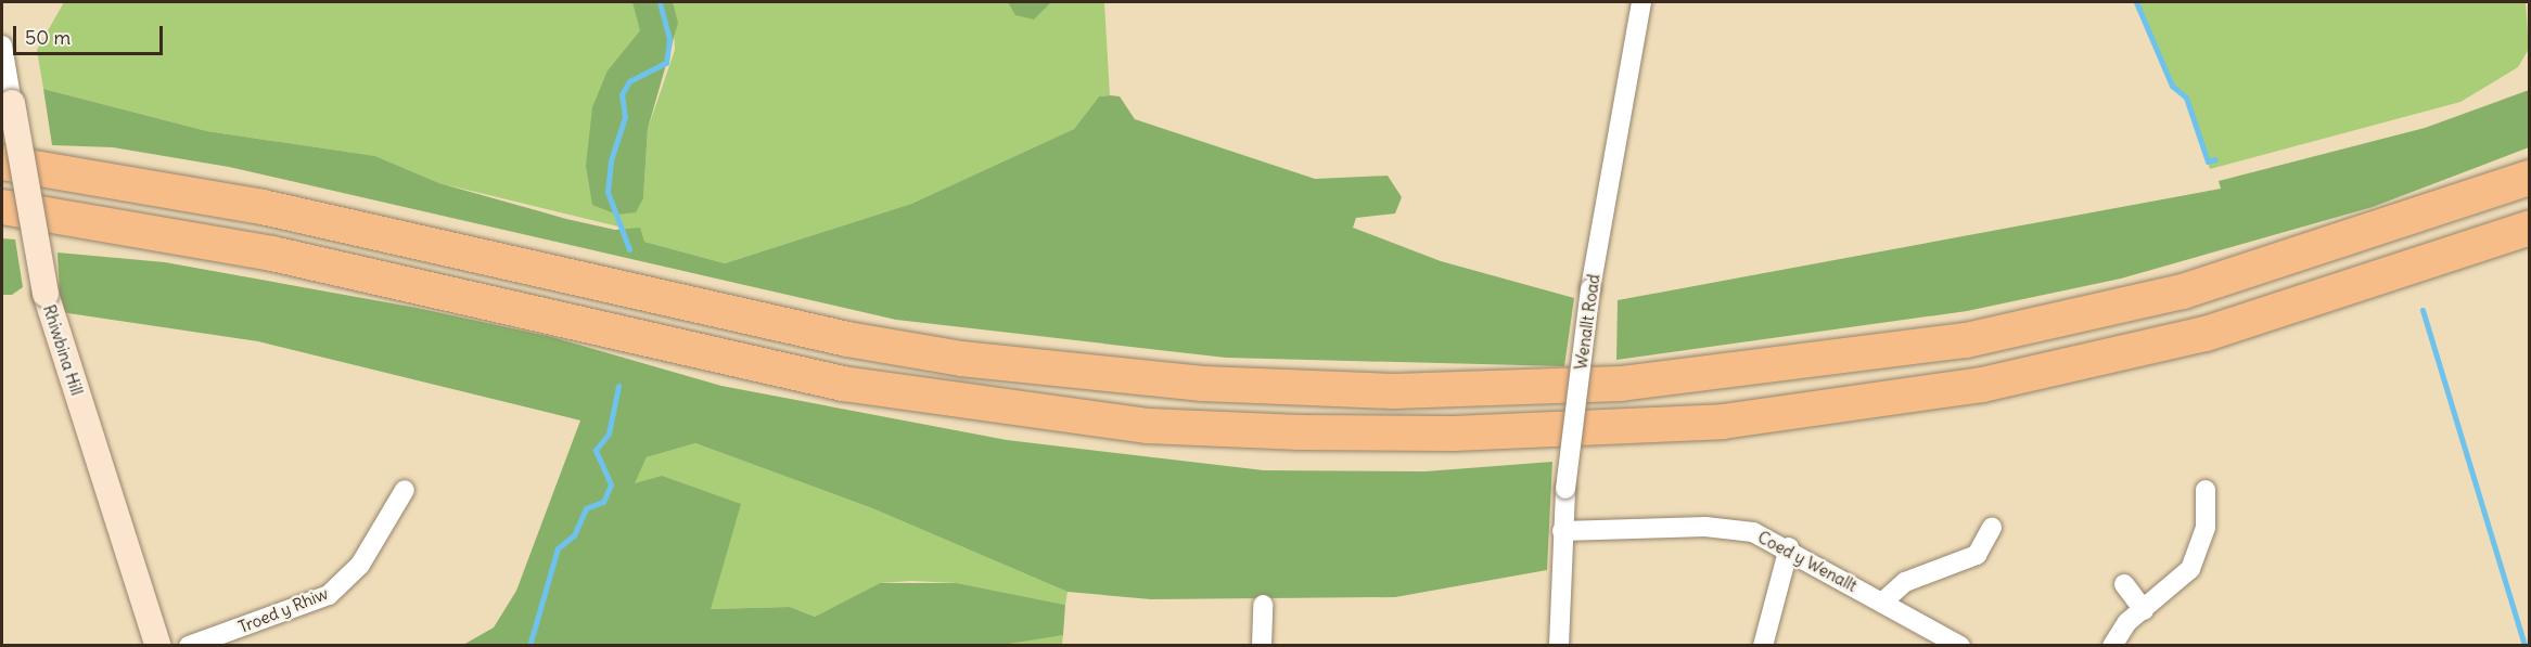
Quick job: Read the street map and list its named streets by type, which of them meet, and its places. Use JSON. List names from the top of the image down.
{
  "streets": {
    "street": [
      "Wenallt Road",
      "Rhiwbina Hill",
      "Coed y Wenallt",
      "Troed y Rhiw"
    ]
  },
  "crossings": [
    ["Wenallt Road", "Coed y Wenallt"]
  ],
  "scale_bar": "50 m"
}
